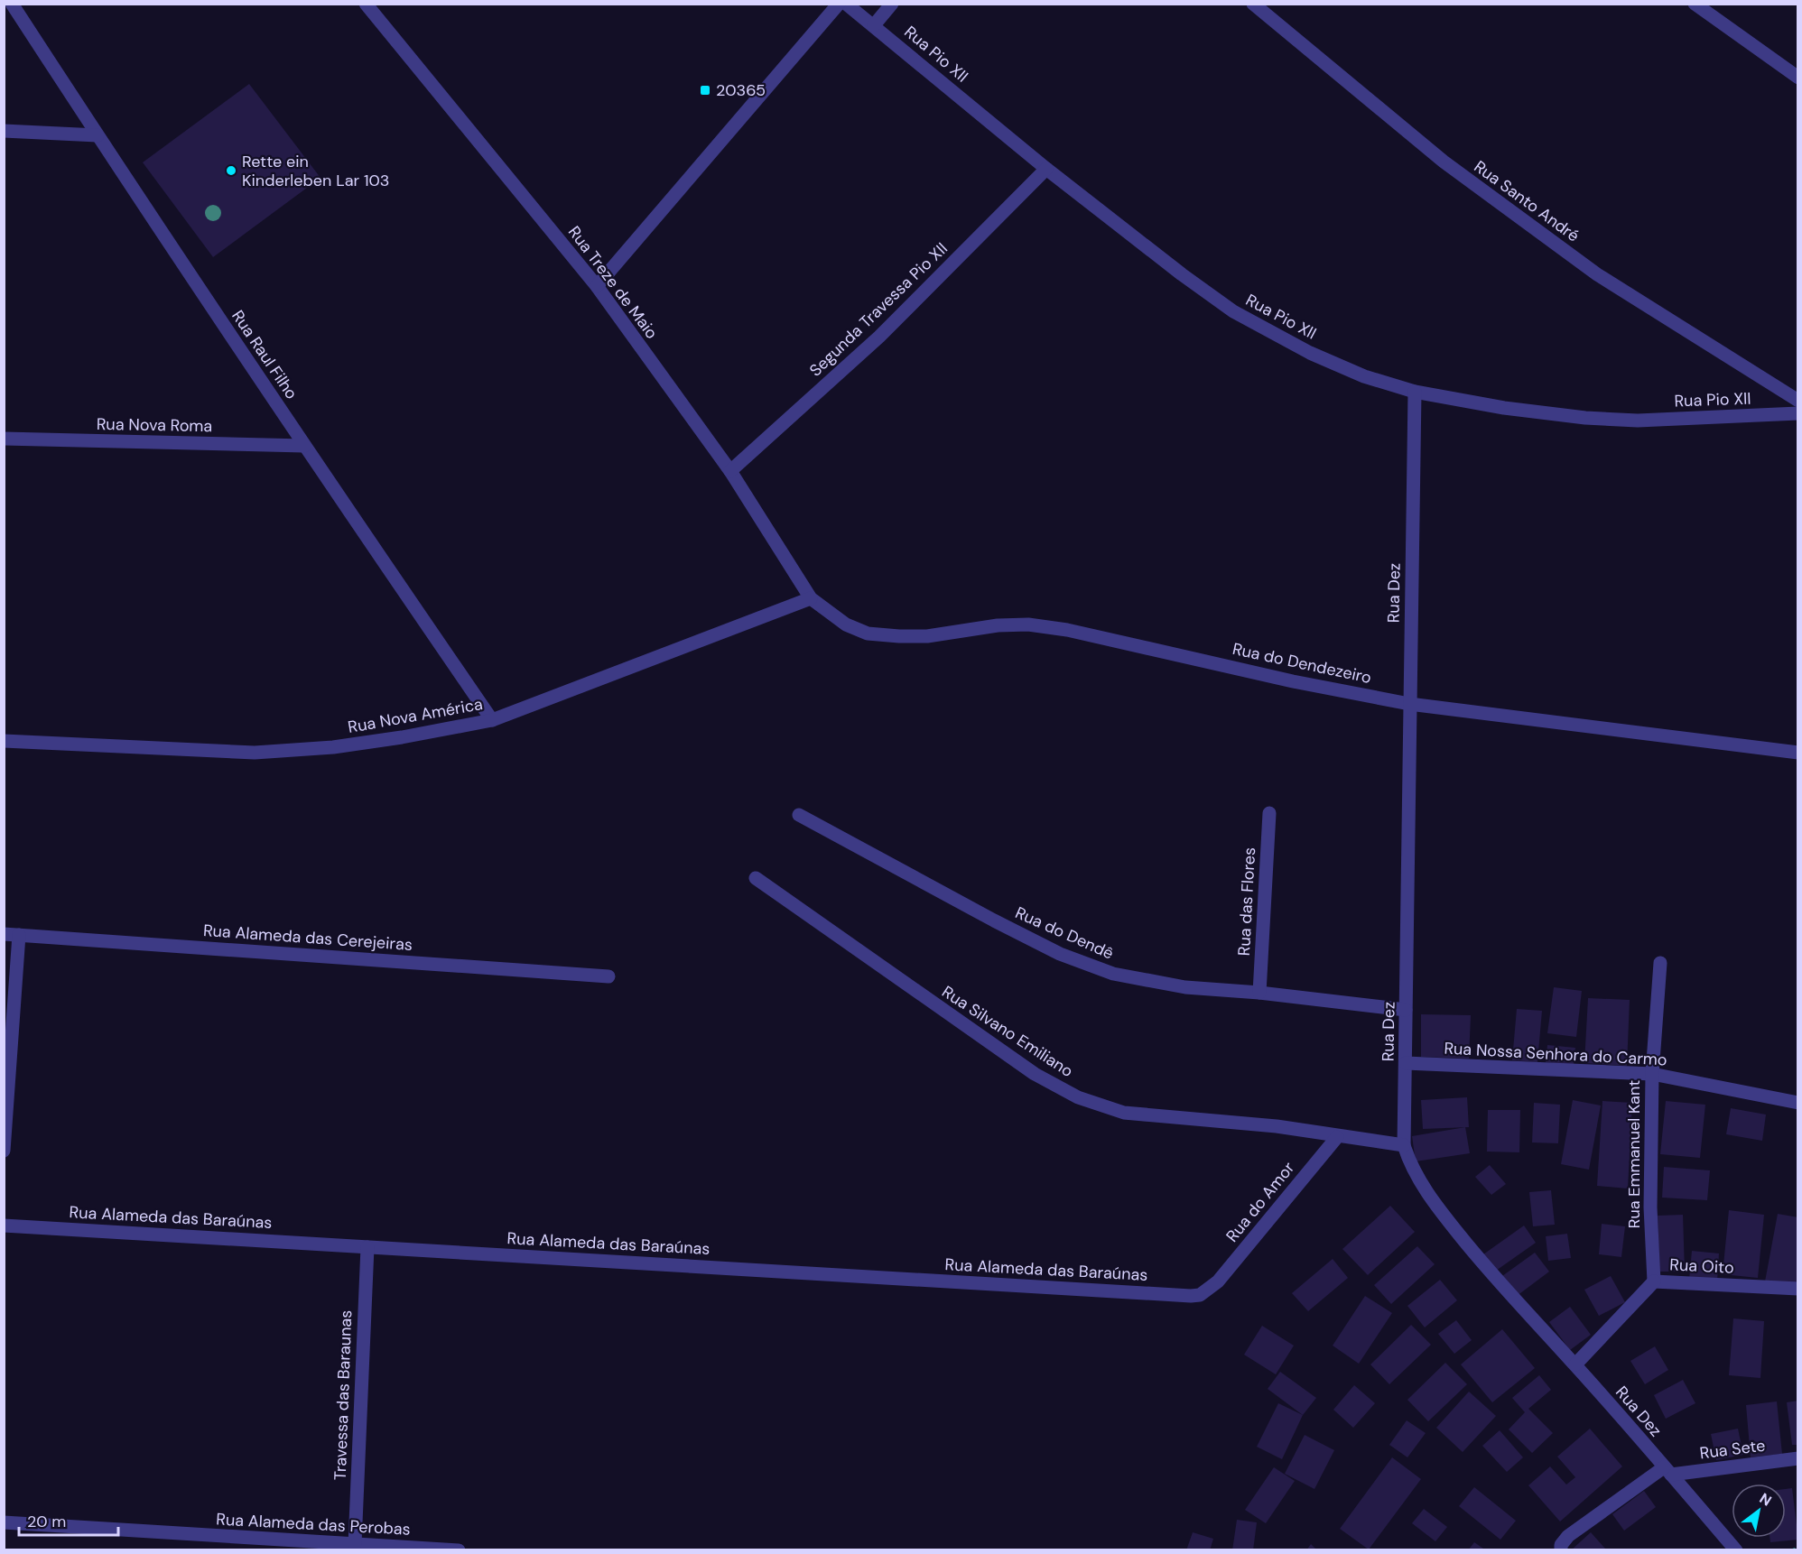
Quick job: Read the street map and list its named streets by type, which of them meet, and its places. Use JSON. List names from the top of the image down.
{
  "streets": {
    "street": [
      "Rua Pio XII",
      "Rua Santo André",
      "Rua Treze de Maio",
      "Segunda Travessa Pio XII",
      "Rua Raul Filho",
      "Rua Nova Roma",
      "Rua Dez",
      "Rua do Dendezeiro",
      "Rua Nova América",
      "Rua das Flores",
      "Rua do Dendê",
      "Rua Alameda das Cerejeiras",
      "Rua Silvano Emiliano",
      "Rua Nossa Senhora do Carmo",
      "Rua Emmanuel Kant",
      "Rua do Amor",
      "Rua Alameda das Baraúnas",
      "Rua Oito",
      "Travessa das Baraunas",
      "Rua Sete",
      "Rua Alameda das Perobas"
    ]
  },
  "crossings": [
    ["Rua Pio XII", "Segunda Travessa Pio XII"],
    ["Rua Pio XII", "Rua Dez"],
    ["Rua Treze de Maio", "Segunda Travessa Pio XII"],
    ["Rua Treze de Maio", "Rua do Dendezeiro"],
    ["Rua Treze de Maio", "Rua Nova América"],
    ["Rua Raul Filho", "Rua Nova Roma"],
    ["Rua Raul Filho", "Rua Nova América"],
    ["Rua Dez", "Rua do Dendezeiro"],
    ["Rua Dez", "Rua do Dendê"],
    ["Rua Dez", "Rua Silvano Emiliano"],
    ["Rua Dez", "Rua Nossa Senhora do Carmo"],
    ["Rua Dez", "Rua Oito"],
    ["Rua Dez", "Rua Sete"],
    ["Rua do Dendezeiro", "Rua Nova América"],
    ["Rua das Flores", "Rua do Dendê"],
    ["Rua Silvano Emiliano", "Rua do Amor"],
    ["Rua Nossa Senhora do Carmo", "Rua Emmanuel Kant"],
    ["Rua Emmanuel Kant", "Rua Oito"],
    ["Rua do Amor", "Rua Alameda das Baraúnas"],
    ["Rua Alameda das Baraúnas", "Travessa das Baraunas"],
    ["Travessa das Baraunas", "Rua Alameda das Perobas"]
  ],
  "places": {
    "transit": ["20365"],
    "other": ["Rette ein Kinderleben Lar 103"]
  },
  "scale_bar": "20 m",
  "north": "top right"
}
